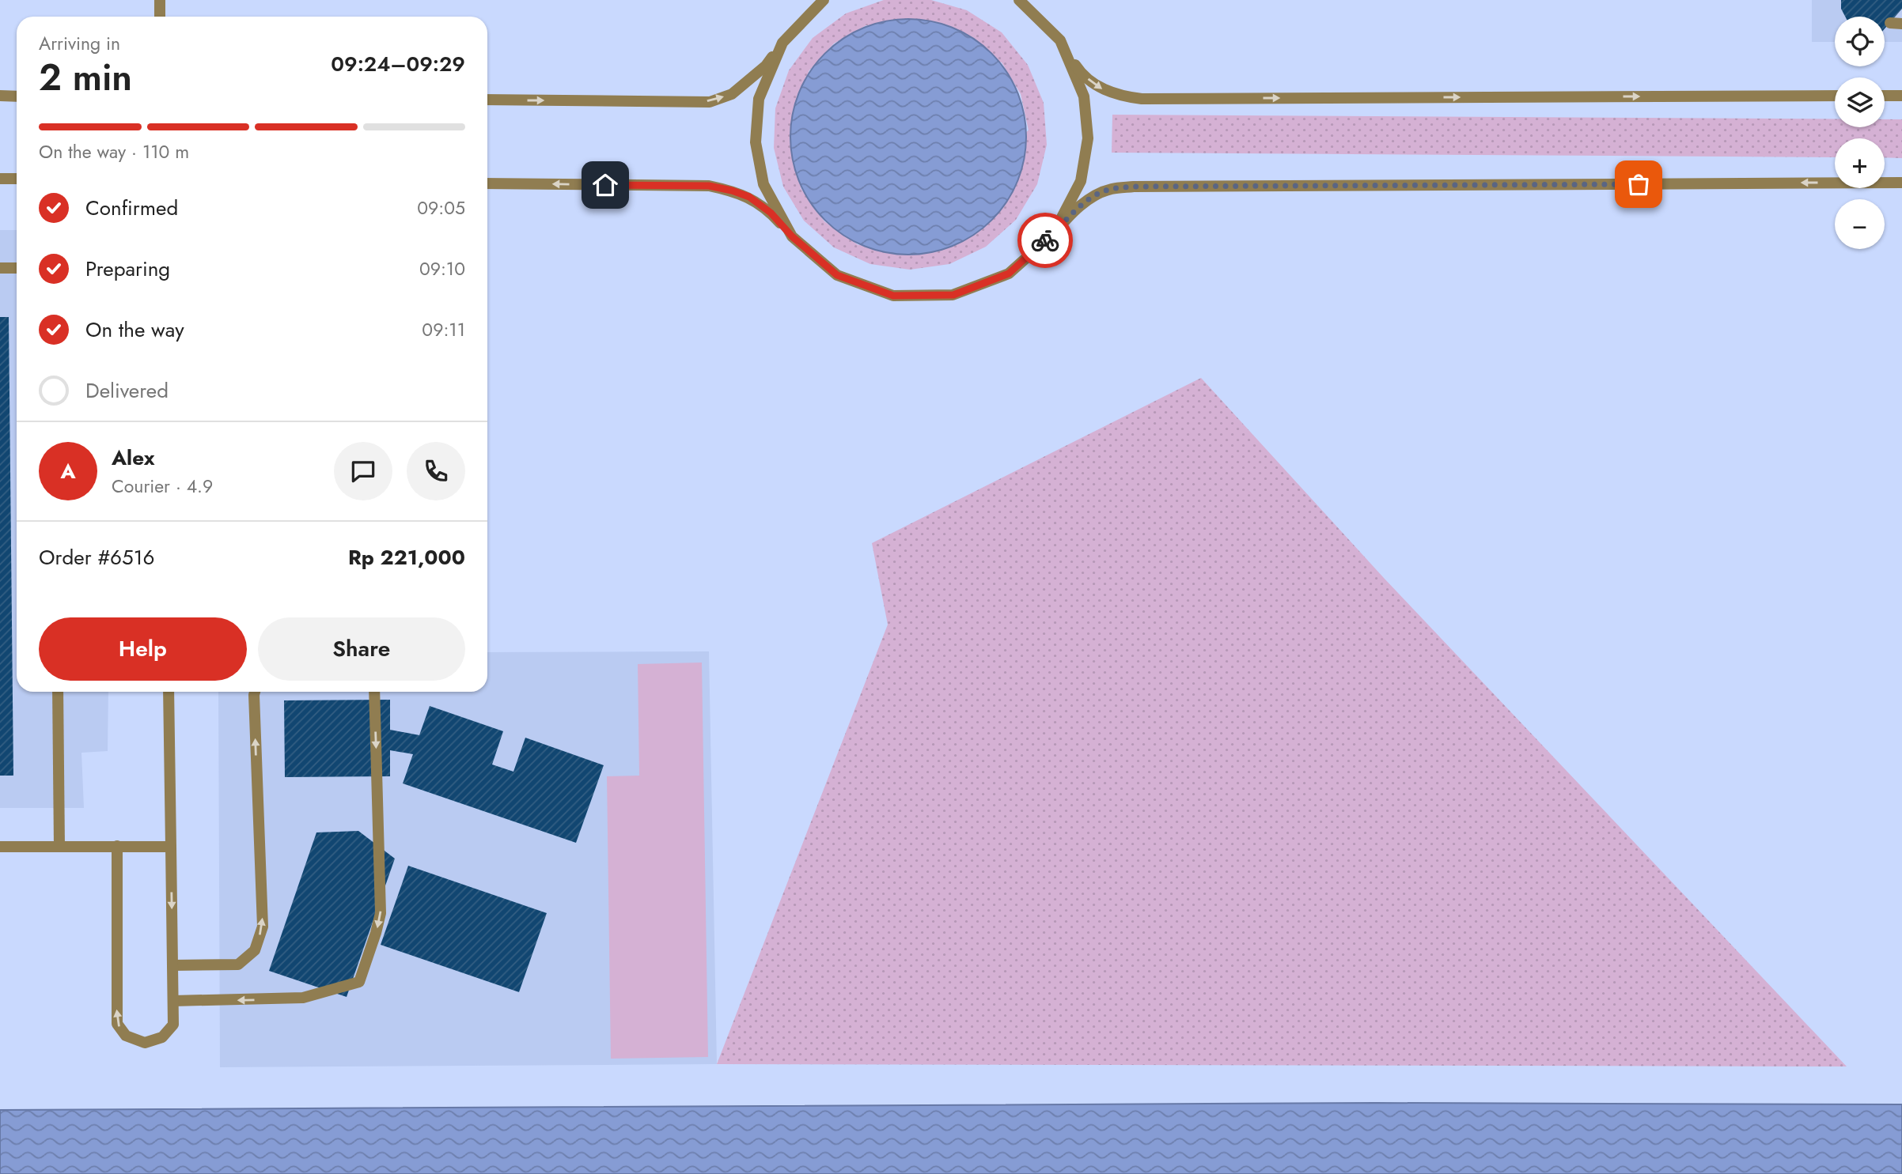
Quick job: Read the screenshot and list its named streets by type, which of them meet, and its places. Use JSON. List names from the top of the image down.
{
  "page": {
    "map_buttons": ["+", "−"],
    "heading": ["2 min", "Arriving in", "09:24–09:29"],
    "panel": [
      "Alex",
      "Courier · 4.9",
      "Order #6516",
      "Rp 221,000"
    ],
    "bar": "On the way · 110 m",
    "list": [
      ["Confirmed", "09:05"],
      ["Preparing", "09:10"],
      ["On the way", "09:11"],
      "Delivered"
    ],
    "round": "A",
    "buttons": ["Help", "Share"]
  }
}
